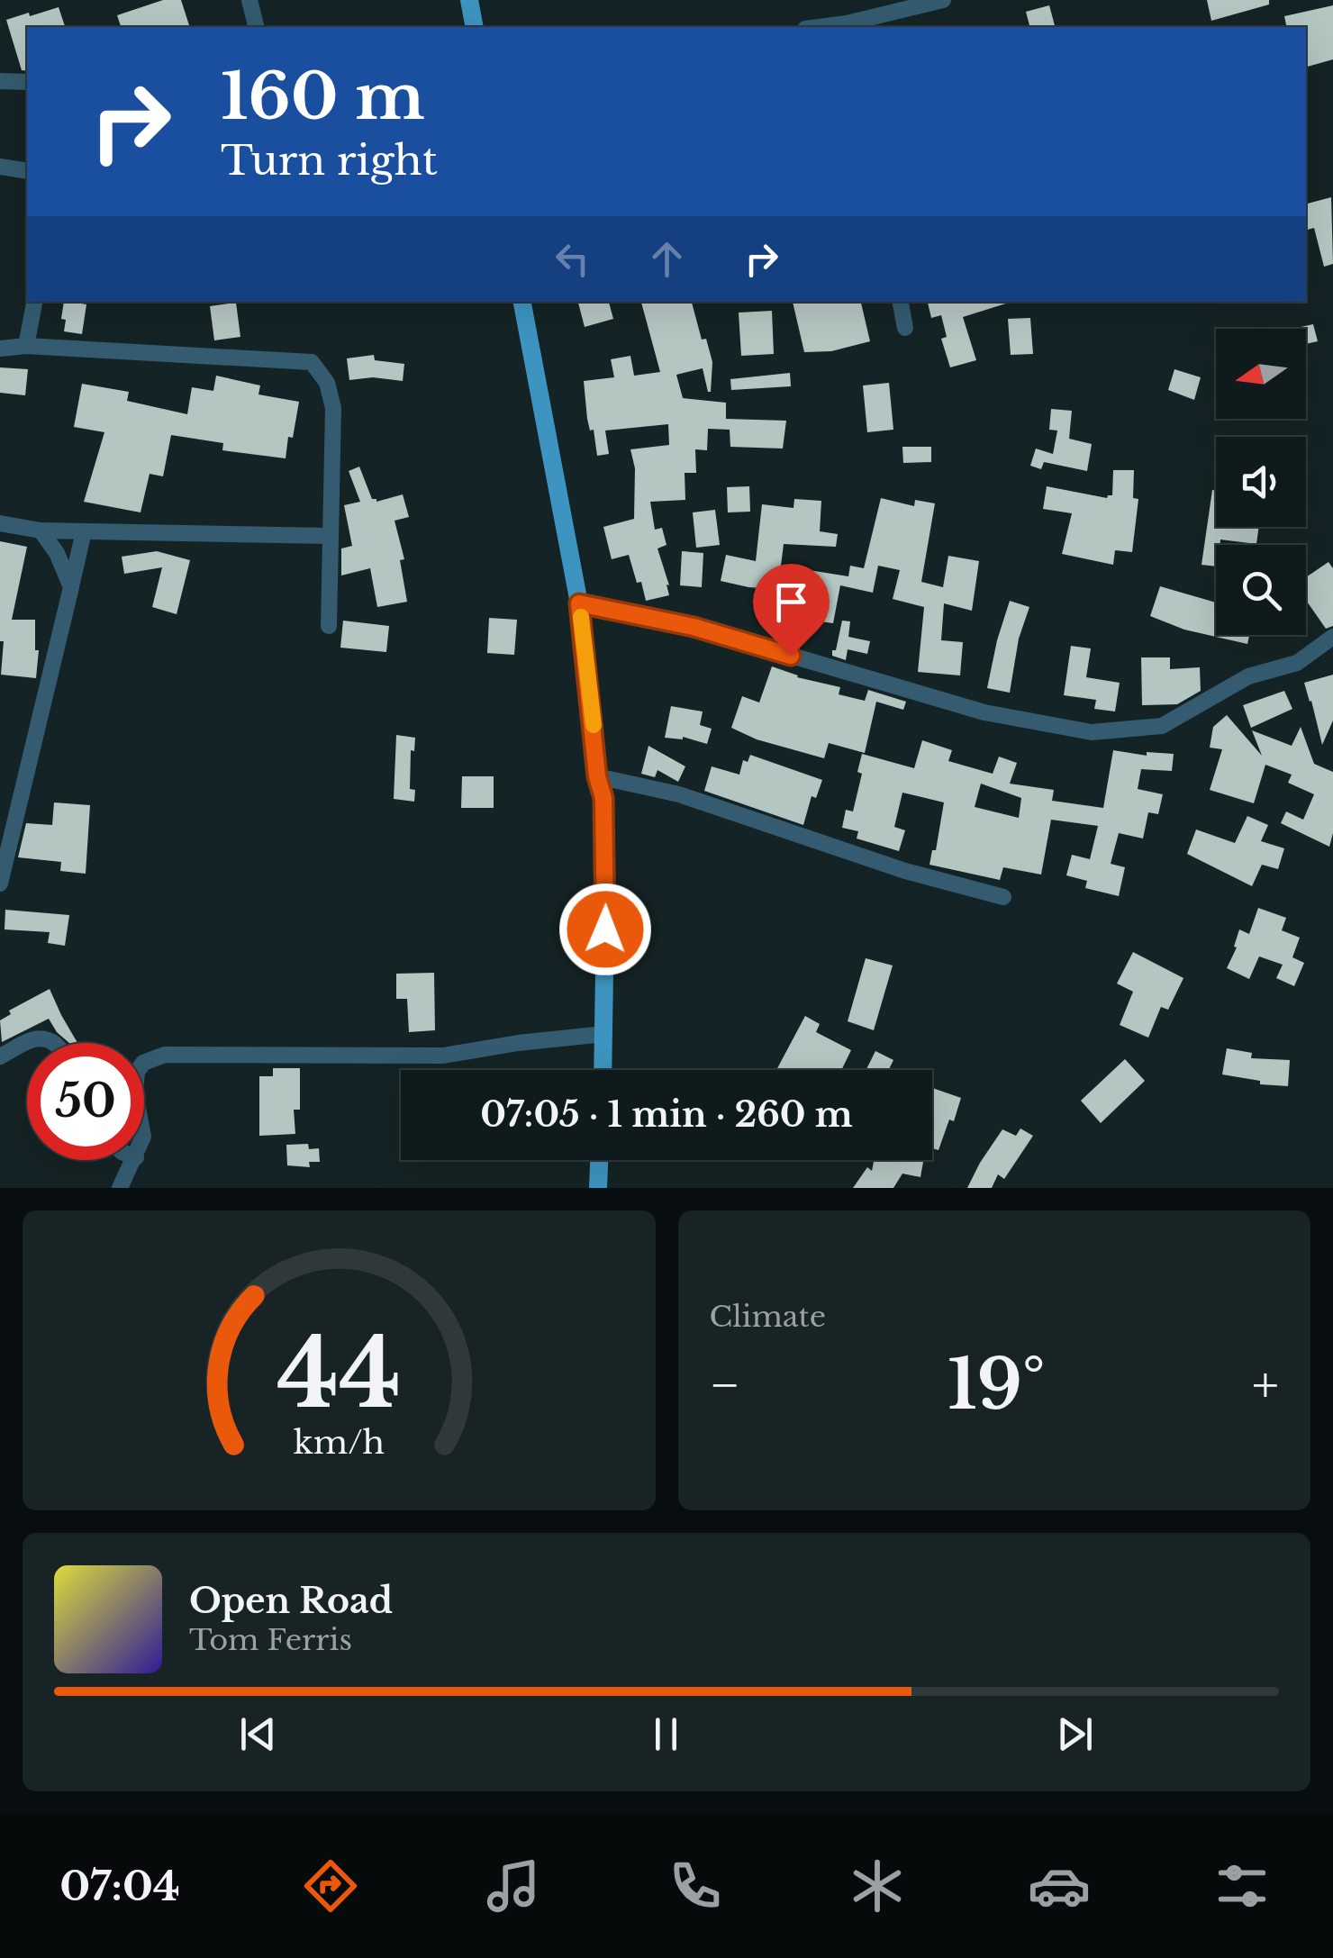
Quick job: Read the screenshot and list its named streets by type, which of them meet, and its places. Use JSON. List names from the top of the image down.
{
  "north": "left",
  "page": {
    "turn": ["160 m", "Turn right"],
    "limit": "50",
    "trip": "07:05 · 1 min · 260 m",
    "tile": "Climate",
    "heat": ["−", "19°", "+"],
    "song": ["Open Road", "Tom Ferris"],
    "tabs": "07:04",
    "gauge": ["44", "km/h"]
  }
}
